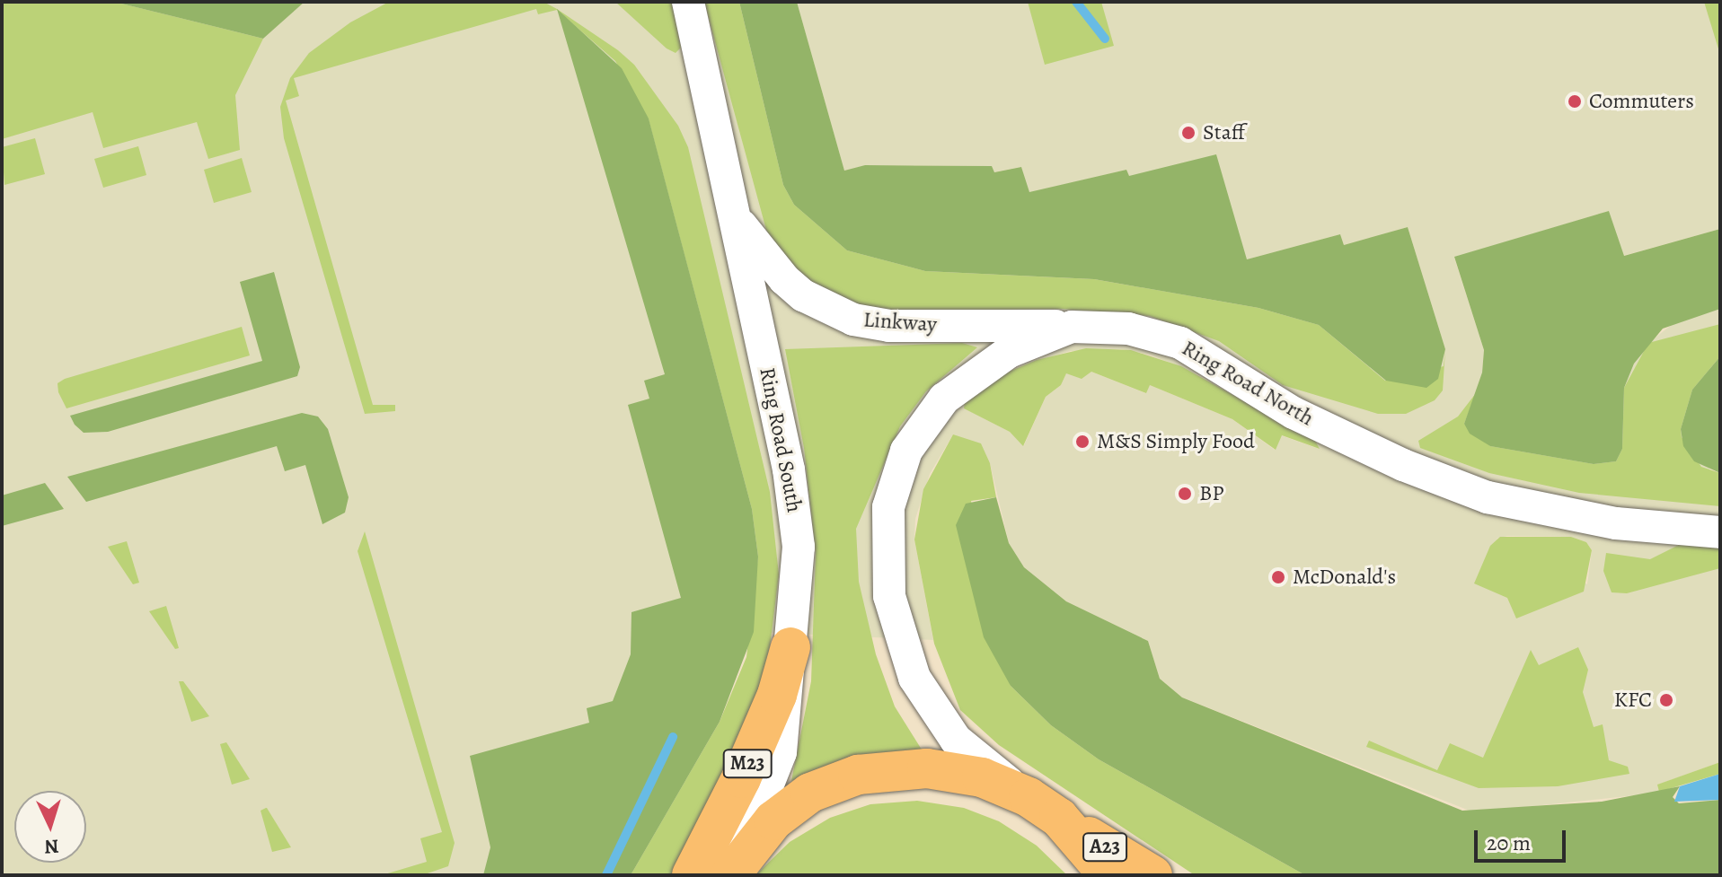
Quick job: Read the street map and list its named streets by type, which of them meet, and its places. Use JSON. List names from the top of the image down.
{
  "streets": {
    "highway": ["M23", "A23"],
    "street": ["Linkway", "Ring Road North", "Ring Road South"]
  },
  "crossings": [
    ["Linkway", "Ring Road North"],
    ["Linkway", "Ring Road South"],
    ["Ring Road North", "A23"],
    ["Ring Road South", "M23"]
  ],
  "places": [
    "Commuters",
    "Staff",
    "M&S Simply Food",
    "BP",
    "McDonald's",
    "KFC"
  ],
  "scale_bar": "20 m",
  "north": "bottom"
}
